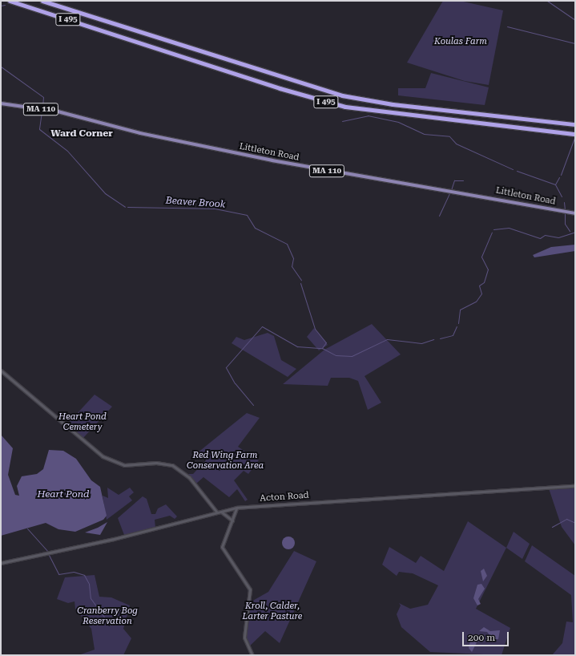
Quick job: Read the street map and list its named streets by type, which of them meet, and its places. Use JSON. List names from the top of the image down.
{
  "streets": {
    "highway": ["I 495"],
    "main road": ["MA 110", "Littleton Road", "Acton Road"]
  },
  "districts": ["Ward Corner"],
  "water": ["Beaver Brook", "Heart Pond"],
  "parks": [
    "Koulas Farm",
    "Heart Pond Cemetery",
    "Red Wing Farm Conservation Area",
    "Kroll, Calder, Larter Pasture",
    "Cranberry Bog Reservation"
  ],
  "scale_bar": "200 m"
}
